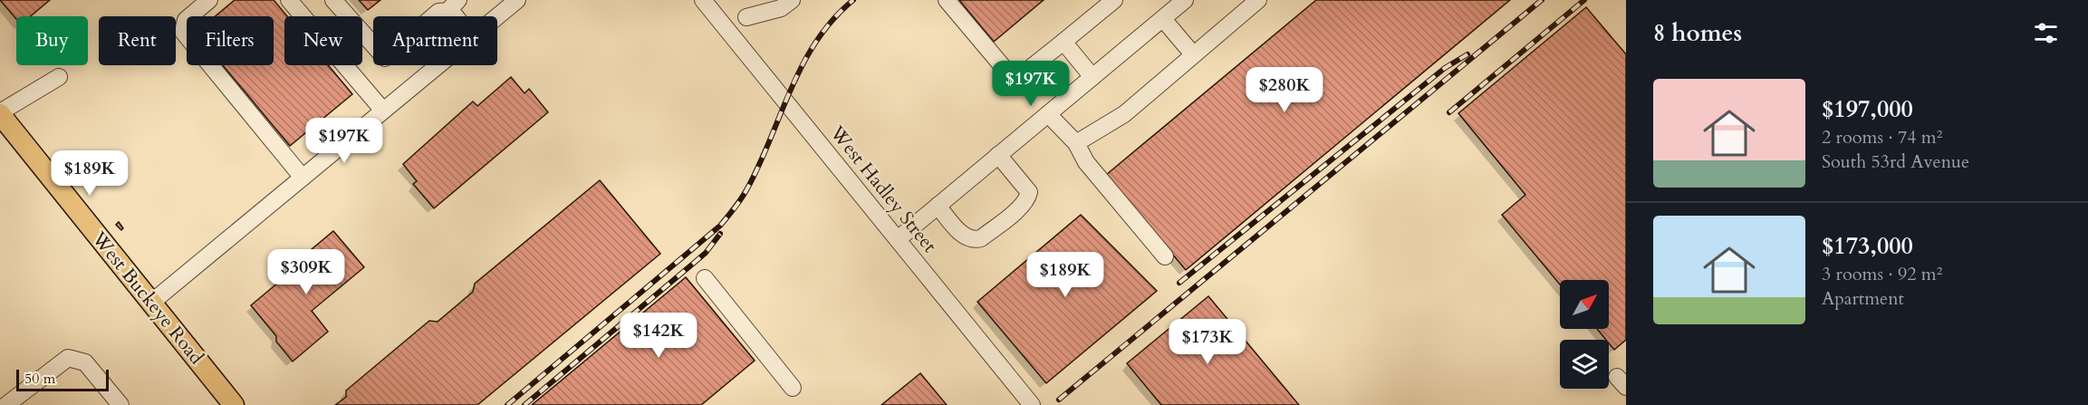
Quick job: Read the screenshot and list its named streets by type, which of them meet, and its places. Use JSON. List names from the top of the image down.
{
  "streets": {
    "main road": ["West Buckeye Road"],
    "street": ["West Hadley Street"]
  },
  "scale_bar": "50 m",
  "north": "top right",
  "page": {
    "heading": "8 homes",
    "chip": [
      "Buy",
      "Rent",
      "Filters",
      "New",
      "Apartment"
    ],
    "price": [
      "$197K",
      "$280K",
      "$197K",
      "$189K",
      "$309K",
      "$189K",
      "$142K",
      "$173K"
    ],
    "list": [
      {
        "name": "$197,000",
        "note": "2 rooms · 74 m² · South 53rd Avenue"
      },
      {
        "name": "$173,000",
        "note": "3 rooms · 92 m² · Apartment"
      }
    ],
    "scale": "50 m"
  }
}
